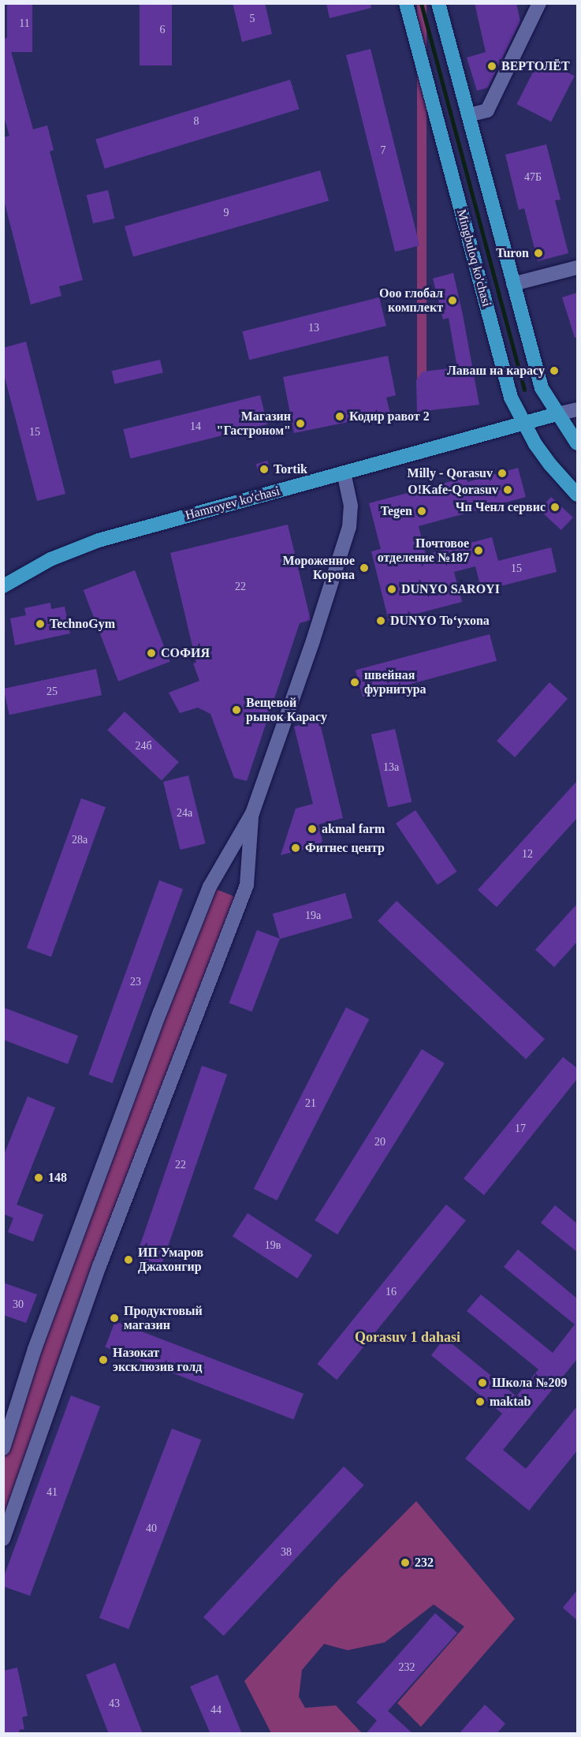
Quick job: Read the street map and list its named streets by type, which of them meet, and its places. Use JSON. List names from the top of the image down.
{
  "streets": {
    "main road": ["Mingbuloq ko'chasi", "Hamroyev ko'chasi"]
  },
  "crossings": [
    ["Mingbuloq ko'chasi", "Hamroyev ko'chasi"]
  ],
  "districts": ["Qorasuv 1 dahasi"],
  "places": [
    "ВЕРТОЛЁТ",
    "Turon",
    "Ооо глобал комплект",
    "Лаваш на карасу",
    "Кодир равот 2",
    "Магазин \"Гастроном\"",
    "Tortik",
    "Milly - Qorasuv",
    "O!Kafe-Qorasuv",
    "Чп Ченл сервис",
    "Tegen",
    "Почтовое отделение №187",
    "Мороженное Корона",
    "DUNYO SAROYI",
    "DUNYO To‘yxona",
    "TechnoGym",
    "СОФИЯ",
    "швейная фурнитура",
    "Вещевой рынок Карасу",
    "akmal farm",
    "Фитнес центр",
    "148",
    "ИП Умаров Джахонгир",
    "Продуктовый магазин",
    "Назокат эксклюзив голд",
    "Школа №209",
    "maktab",
    "232"
  ],
  "house_numbers": [
    "5",
    "11",
    "6",
    "8",
    "7",
    "47Б",
    "9",
    "13",
    "14",
    "15",
    "15",
    "22",
    "25",
    "24б",
    "13а",
    "24а",
    "28а",
    "12",
    "19а",
    "23",
    "21",
    "17",
    "20",
    "22",
    "19в",
    "16",
    "30",
    "41",
    "40",
    "38",
    "232",
    "43",
    "44"
  ]
}
